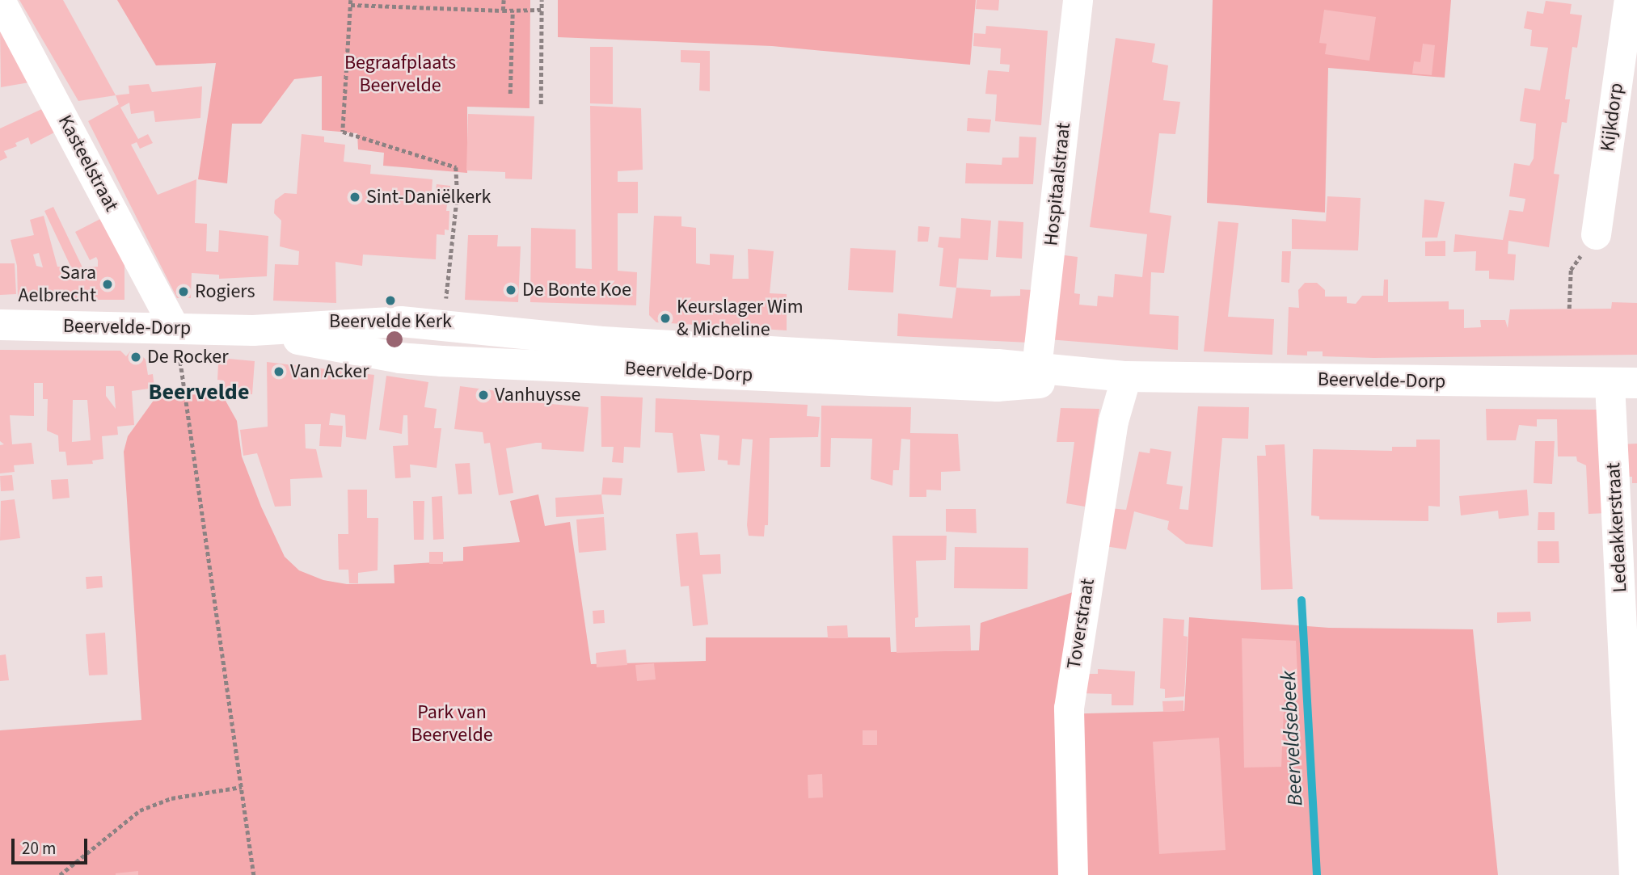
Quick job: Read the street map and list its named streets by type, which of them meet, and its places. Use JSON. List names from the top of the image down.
{
  "streets": {
    "street": [
      "Kijkdorp",
      "Kasteelstraat",
      "Hospitaalstraat",
      "Beervelde-Dorp",
      "Ledeakkerstraat",
      "Toverstraat"
    ]
  },
  "crossings": [
    ["Kasteelstraat", "Beervelde-Dorp"],
    ["Hospitaalstraat", "Beervelde-Dorp"],
    ["Beervelde-Dorp", "Ledeakkerstraat"],
    ["Beervelde-Dorp", "Toverstraat"]
  ],
  "districts": ["Beervelde"],
  "water": ["Beerveldsebeek"],
  "parks": ["Begraafplaats Beervelde", "Park van Beervelde"],
  "places": [
    "Sint-Daniëlkerk",
    "Sara Aelbrecht",
    "De Bonte Koe",
    "Rogiers",
    "Beervelde Kerk",
    "Keurslager Wim & Micheline",
    "De Rocker",
    "Van Acker",
    "Vanhuysse"
  ],
  "scale_bar": "20 m"
}
